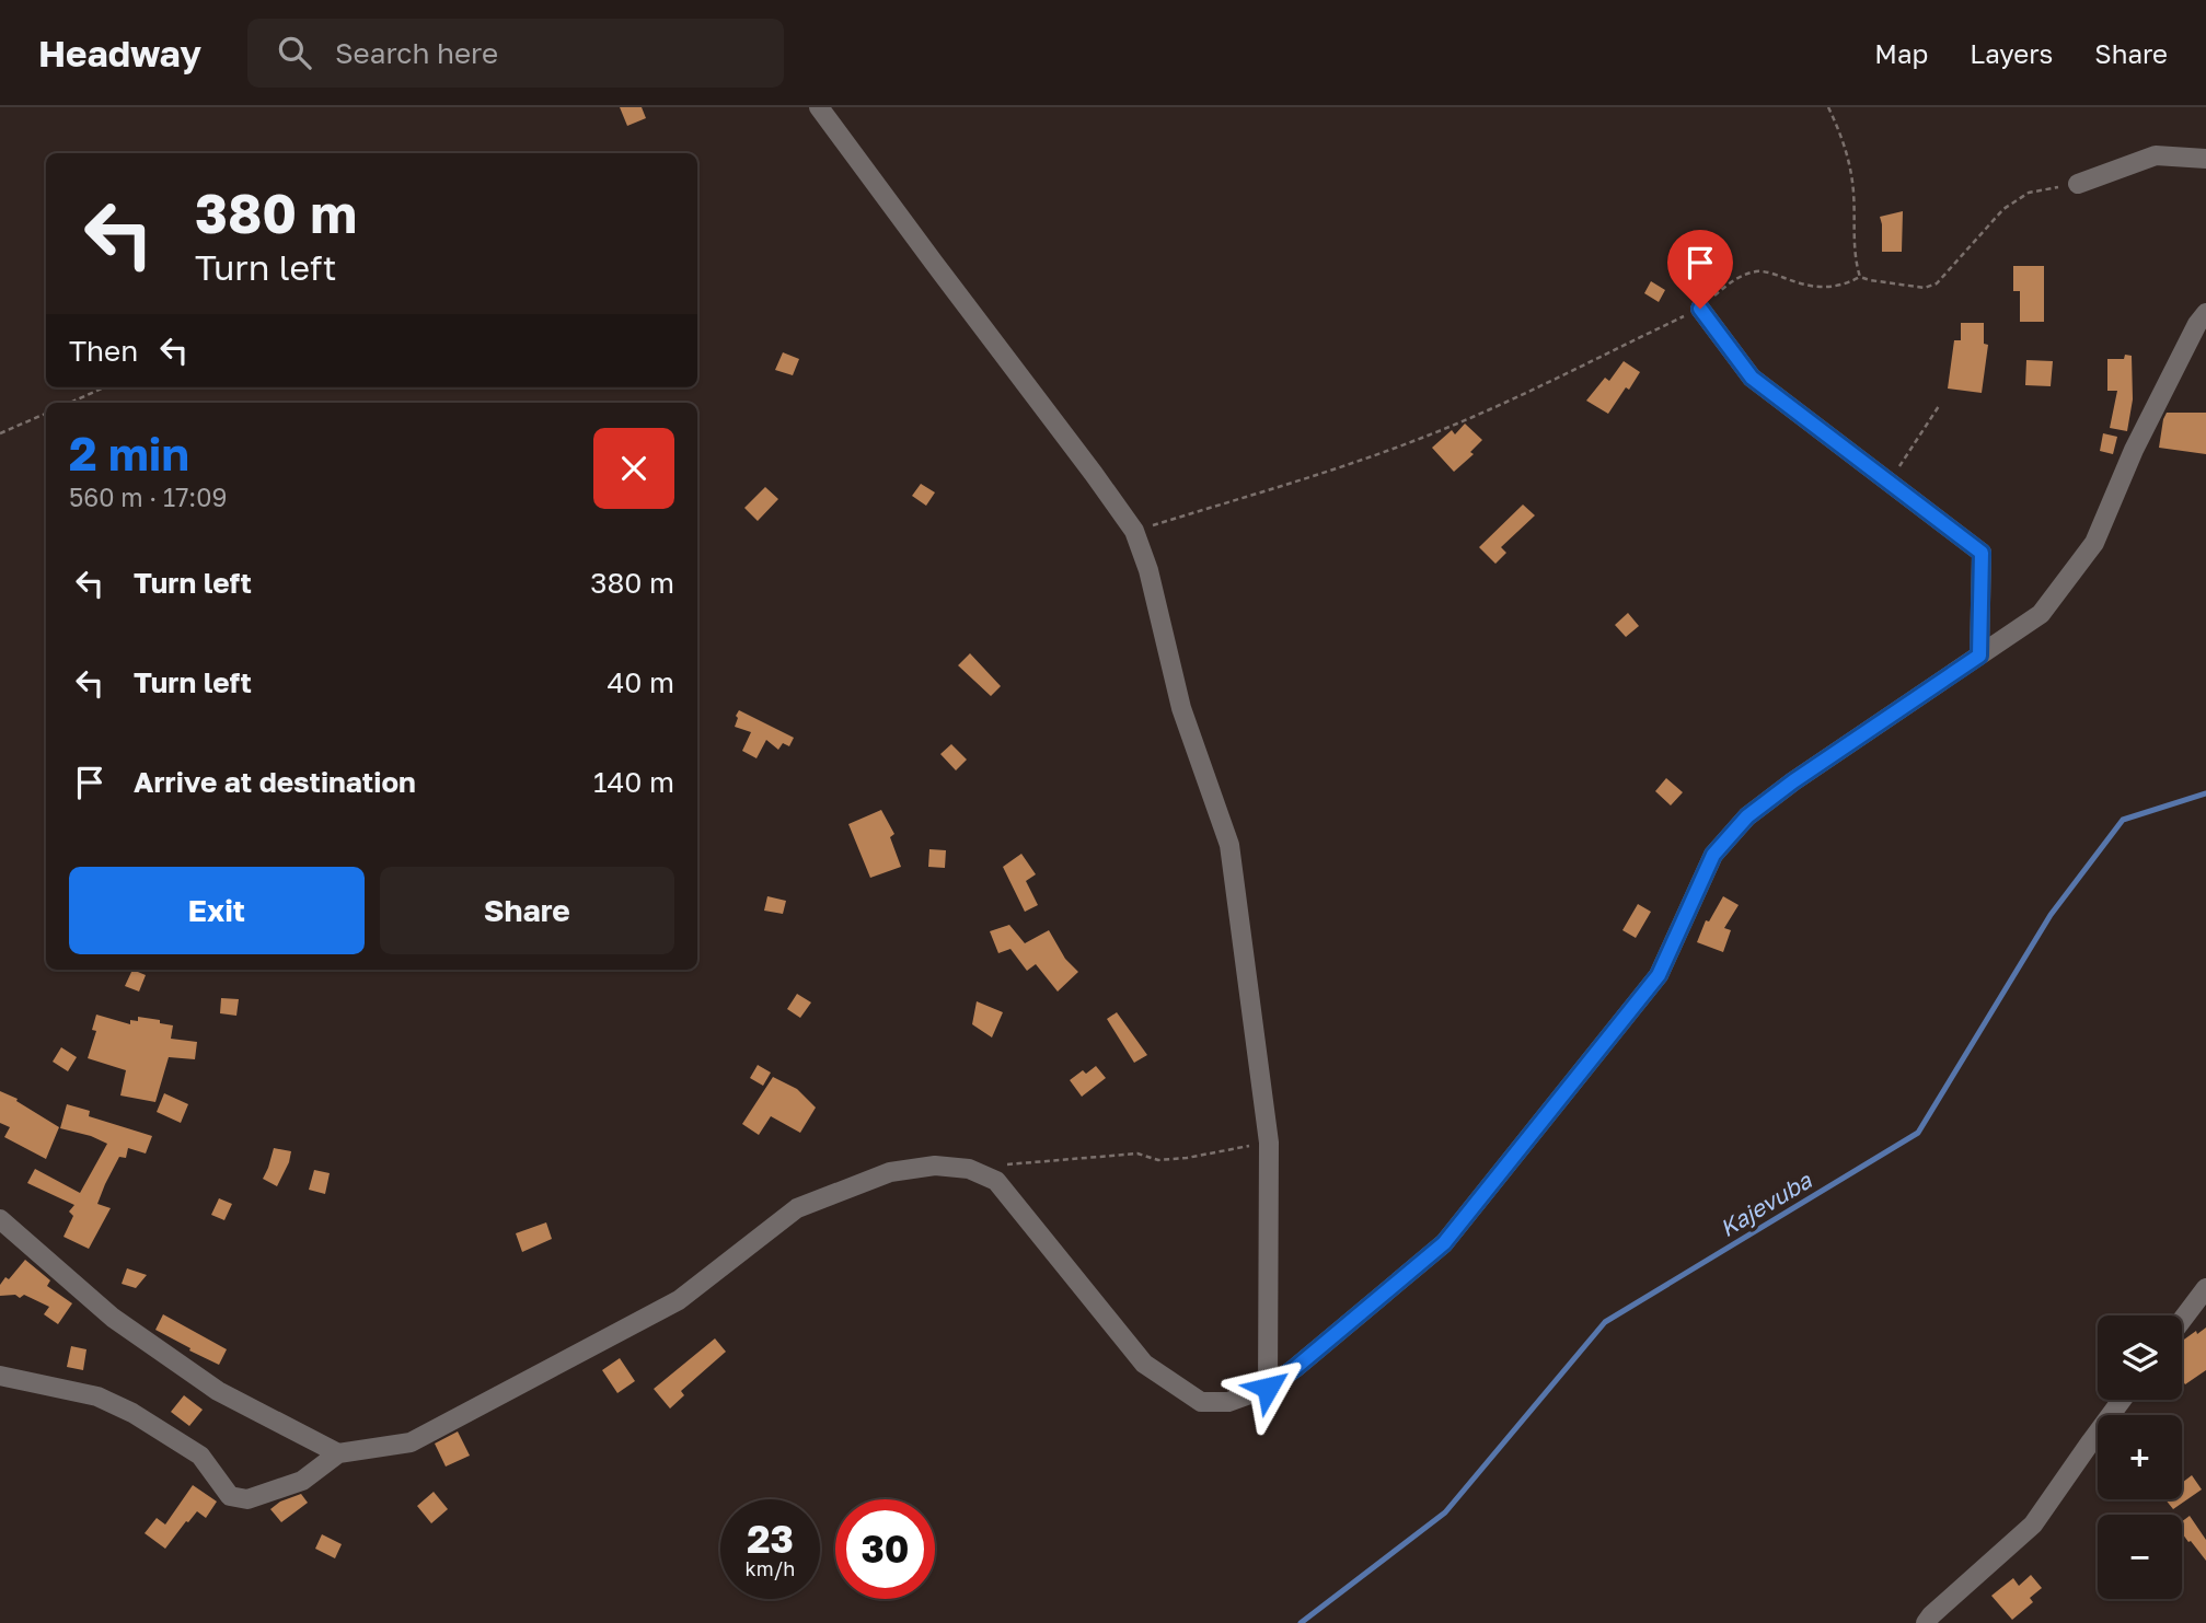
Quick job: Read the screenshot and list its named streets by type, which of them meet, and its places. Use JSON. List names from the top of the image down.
{
  "water": ["Kajevuba"],
  "page": {
    "header": "Headway",
    "search": "Search here",
    "nav": ["Map", "Layers", "Share"],
    "turn": ["380 m", "Turn left"],
    "then": "Then",
    "heading": ["2 min", "560 m · 17:09"],
    "list": [
      {
        "name": "Turn left",
        "value": "380 m"
      },
      {
        "name": "Turn left",
        "value": "40 m"
      },
      {
        "name": "Arrive at destination",
        "value": "140 m"
      }
    ],
    "buttons": ["Exit", "Share"],
    "map_buttons": ["+", "−"],
    "speed": "23 km/h",
    "limit": "30"
  }
}
